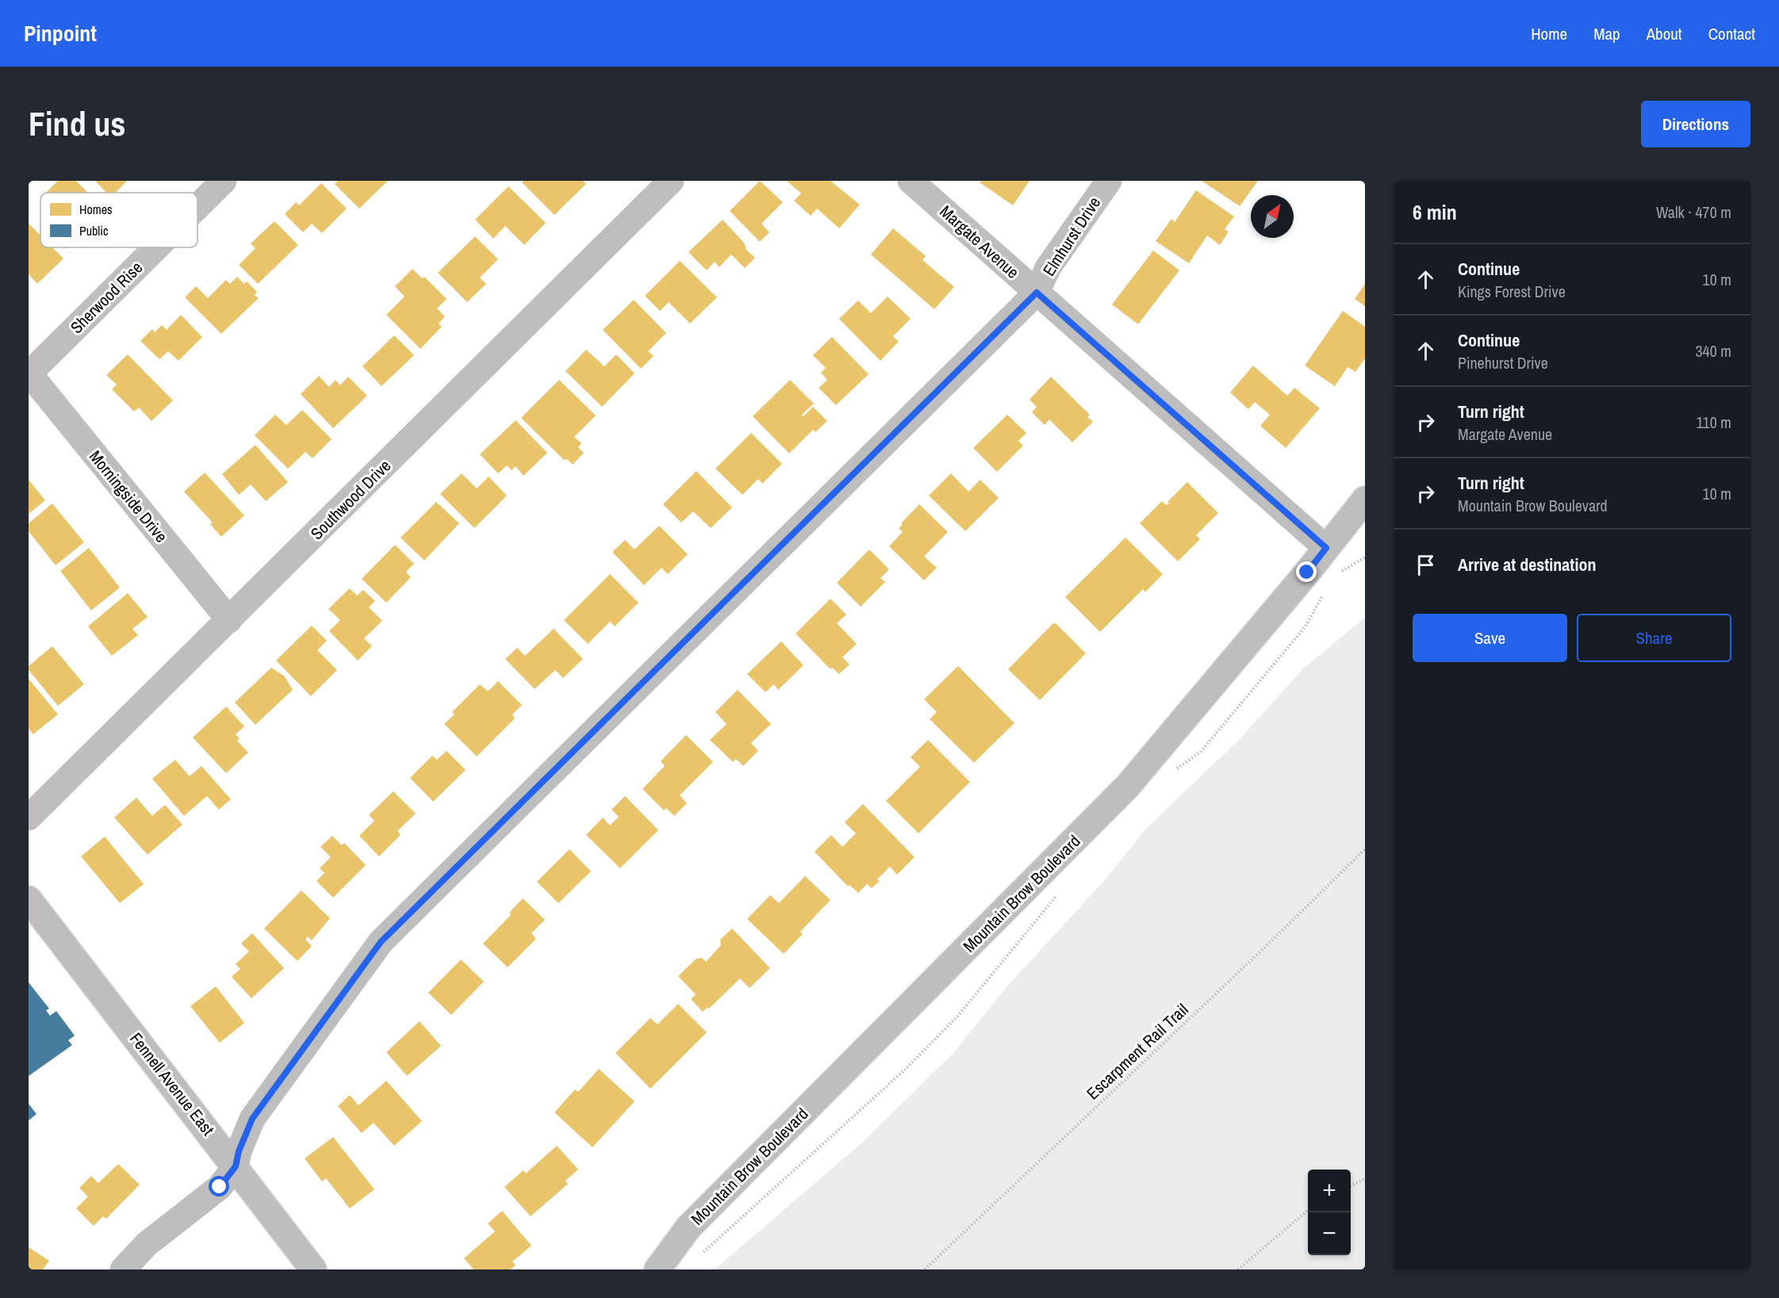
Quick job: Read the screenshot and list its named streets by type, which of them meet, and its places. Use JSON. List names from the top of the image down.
{
  "streets": {
    "street": [
      "Elmhurst Drive",
      "Margate Avenue",
      "Sherwood Rise",
      "Morningside Drive",
      "Southwood Drive",
      "Mountain Brow Boulevard",
      "Fennell Avenue East"
    ],
    "path": ["Escarpment Rail Trail"]
  },
  "crossings": [
    ["Elmhurst Drive", "Margate Avenue"],
    ["Margate Avenue", "Mountain Brow Boulevard"],
    ["Sherwood Rise", "Morningside Drive"],
    ["Morningside Drive", "Southwood Drive"]
  ],
  "legend": ["Homes", "Public"],
  "north": "top right",
  "page": {
    "header": "Pinpoint",
    "nav": [
      "Home",
      "Map",
      "About",
      "Contact"
    ],
    "buttons": [
      "Directions",
      ["Save", "Share"]
    ],
    "title": "Find us",
    "heading": ["6 min", "Walk · 470 m"],
    "list": [
      ["Continue", "Kings Forest Drive", "10 m"],
      ["Continue", "Pinehurst Drive", "340 m"],
      ["Turn right", "Margate Avenue", "110 m"],
      ["Turn right", "Mountain Brow Boulevard", "10 m"],
      "Arrive at destination"
    ],
    "map_buttons": ["+", "−"]
  }
}
